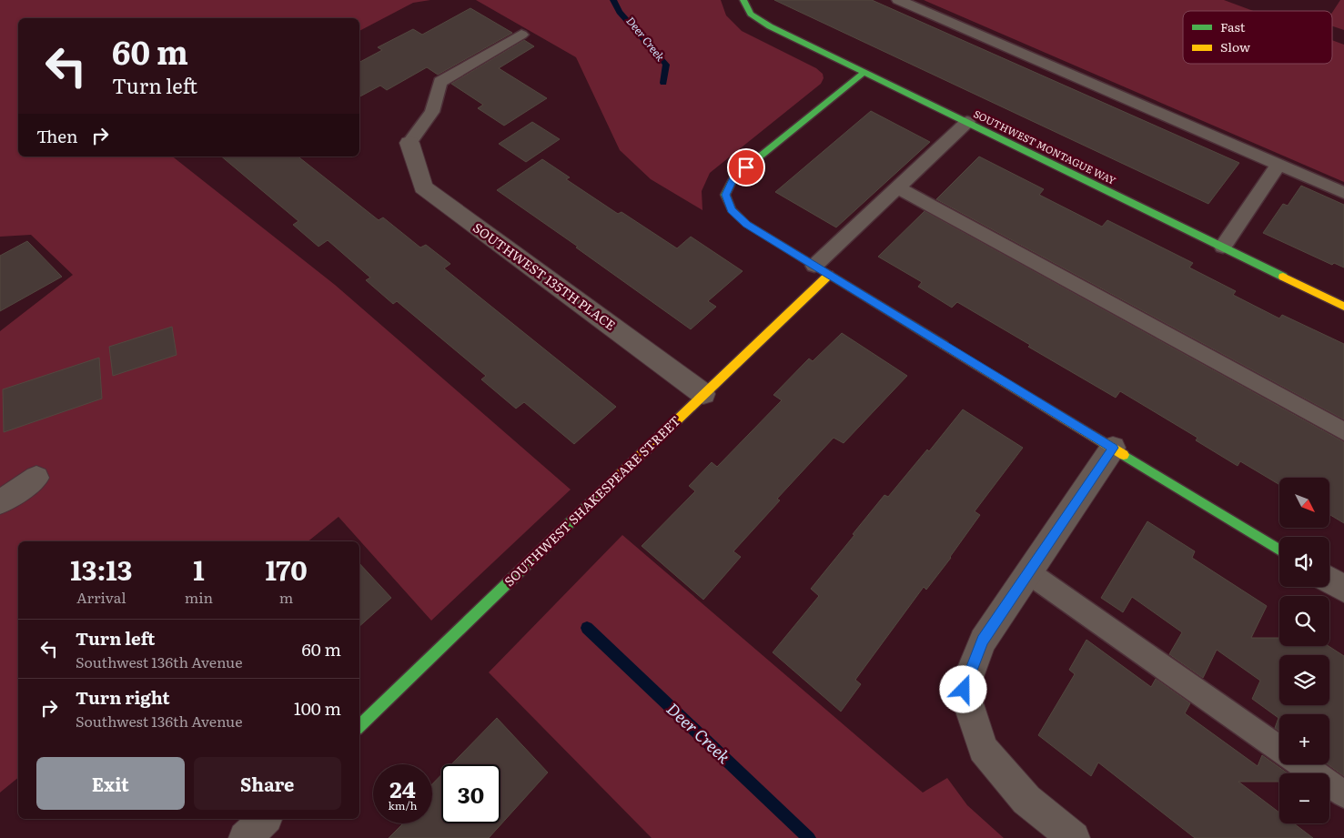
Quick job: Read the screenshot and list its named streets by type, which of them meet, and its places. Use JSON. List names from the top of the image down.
{
  "streets": {
    "street": ["SOUTHWEST MONTAGUE WAY", "SOUTHWEST 135TH PLACE", "SOUTHWEST SHAKESPEARE STREET"]
  },
  "crossings": [
    ["SOUTHWEST 135TH PLACE", "SOUTHWEST SHAKESPEARE STREET"]
  ],
  "water": ["Deer Creek"],
  "legend": ["Fast", "Slow"],
  "north": "bottom right",
  "page": {
    "turn": ["60 m", "Turn left"],
    "then": "Then",
    "map_buttons": ["+", "−"],
    "eta": [
      "13:13",
      "Arrival",
      "1",
      "min",
      "170",
      "m"
    ],
    "list": [
      {
        "name": "Turn left",
        "note": "Southwest 136th Avenue",
        "value": "60 m"
      },
      {
        "name": "Turn right",
        "note": "Southwest 136th Avenue",
        "value": "100 m"
      }
    ],
    "buttons": ["Exit", "Share"],
    "speed": "24 km/h",
    "limit": "30"
  }
}
